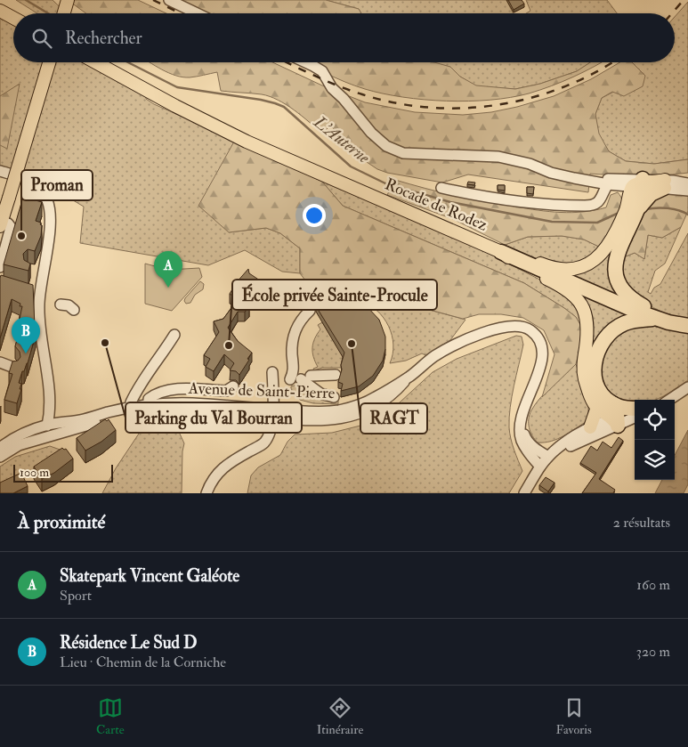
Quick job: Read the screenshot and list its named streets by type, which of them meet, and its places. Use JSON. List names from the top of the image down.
{
  "streets": {
    "highway": ["Rocade de Rodez"],
    "street": ["Avenue de Saint-Pierre"]
  },
  "water": ["L'Auterne"],
  "places": [
    "Proman",
    "Parking du Val Bourran",
    "RAGT",
    "École privée Sainte-Procule"
  ],
  "scale_bar": "100 m",
  "page": {
    "search": "Rechercher",
    "pins": ["A", "B"],
    "scale": "100 m",
    "heading": ["À proximité", "2 résultats"],
    "list": [
      {
        "mark": "A",
        "name": "Skatepark Vincent Galéote",
        "note": "Sport",
        "value": "160 m"
      },
      {
        "mark": "B",
        "name": "Résidence Le Sud D",
        "note": "Lieu · Chemin de la Corniche",
        "value": "320 m"
      }
    ],
    "nav": ["Carte", "Itinéraire", "Favoris"]
  }
}
